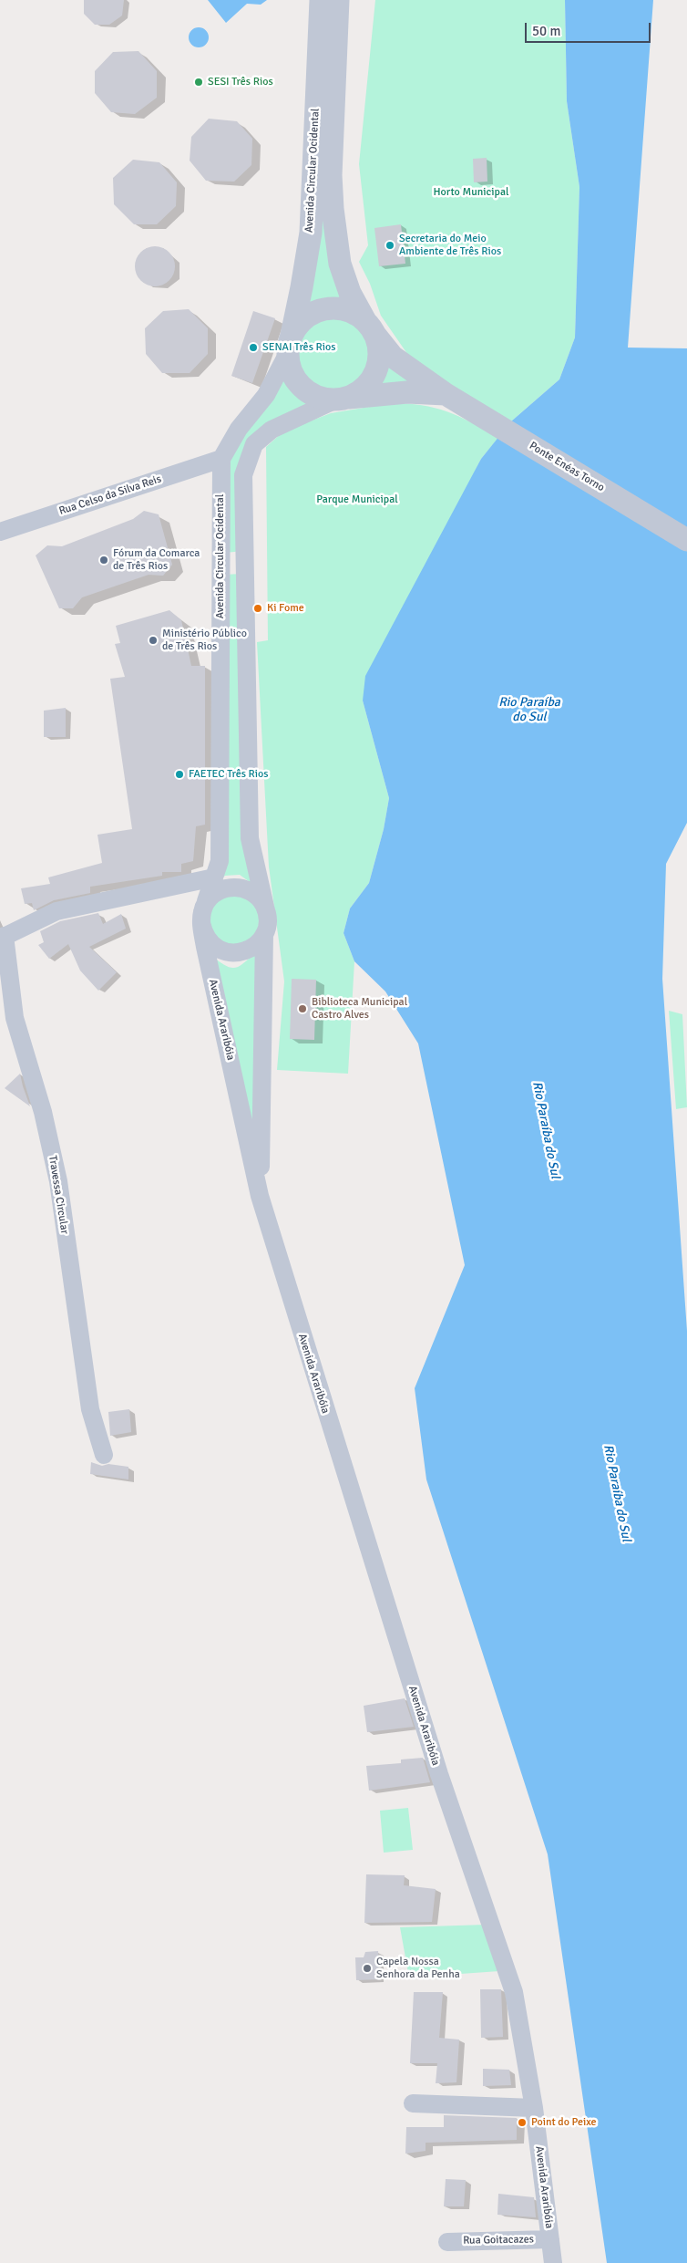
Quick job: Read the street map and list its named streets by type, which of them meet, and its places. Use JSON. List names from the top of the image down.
{
  "streets": {
    "street": [
      "Avenida Circular Ocidental",
      "Ponte Enéas Torno",
      "Rua Celso da Silva Reis",
      "Avenida Araribóia",
      "Travessa Circular",
      "Rua Goitacazes"
    ]
  },
  "crossings": [
    ["Avenida Circular Ocidental", "Ponte Enéas Torno"],
    ["Avenida Circular Ocidental", "Rua Celso da Silva Reis"],
    ["Avenida Circular Ocidental", "Avenida Araribóia"],
    ["Avenida Circular Ocidental", "Travessa Circular"],
    ["Avenida Araribóia", "Rua Goitacazes"]
  ],
  "water": ["Rio Paraíba do Sul"],
  "parks": ["Horto Municipal", "Parque Municipal"],
  "places": [
    "SESI Três Rios",
    "Secretaria do Meio Ambiente de Três Rios",
    "SENAI Três Rios",
    "Fórum da Comarca de Três Rios",
    "Ki Fome",
    "Ministério Público de Três Rios",
    "FAETEC Três Rios",
    "Biblioteca Municipal Castro Alves",
    "Capela Nossa Senhora da Penha",
    "Point do Peixe"
  ],
  "scale_bar": "50 m"
}
